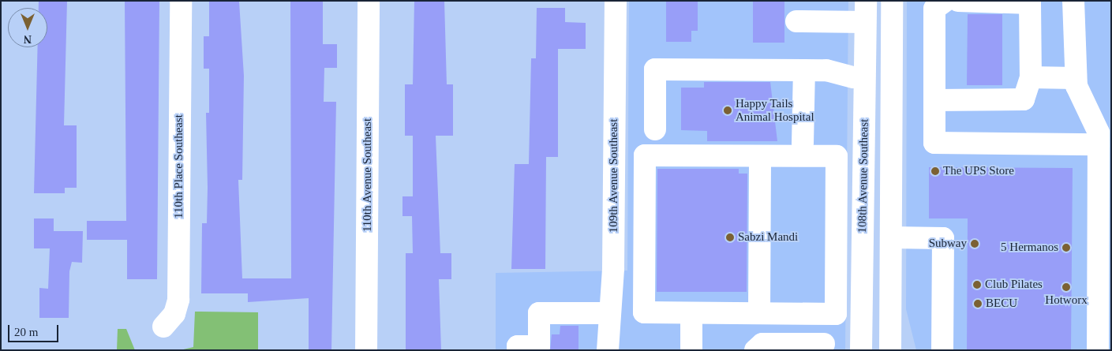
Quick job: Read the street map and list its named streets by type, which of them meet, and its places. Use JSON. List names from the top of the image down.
{
  "streets": {
    "street": [
      "110th Place Southeast",
      "110th Avenue Southeast",
      "109th Avenue Southeast",
      "108th Avenue Southeast"
    ]
  },
  "places": [
    "Happy Tails Animal Hospital",
    "The UPS Store",
    "Sabzi Mandi",
    "Subway",
    "5 Hermanos",
    "Club Pilates",
    "Hotworx",
    "BECU"
  ],
  "scale_bar": "20 m",
  "north": "bottom"
}
